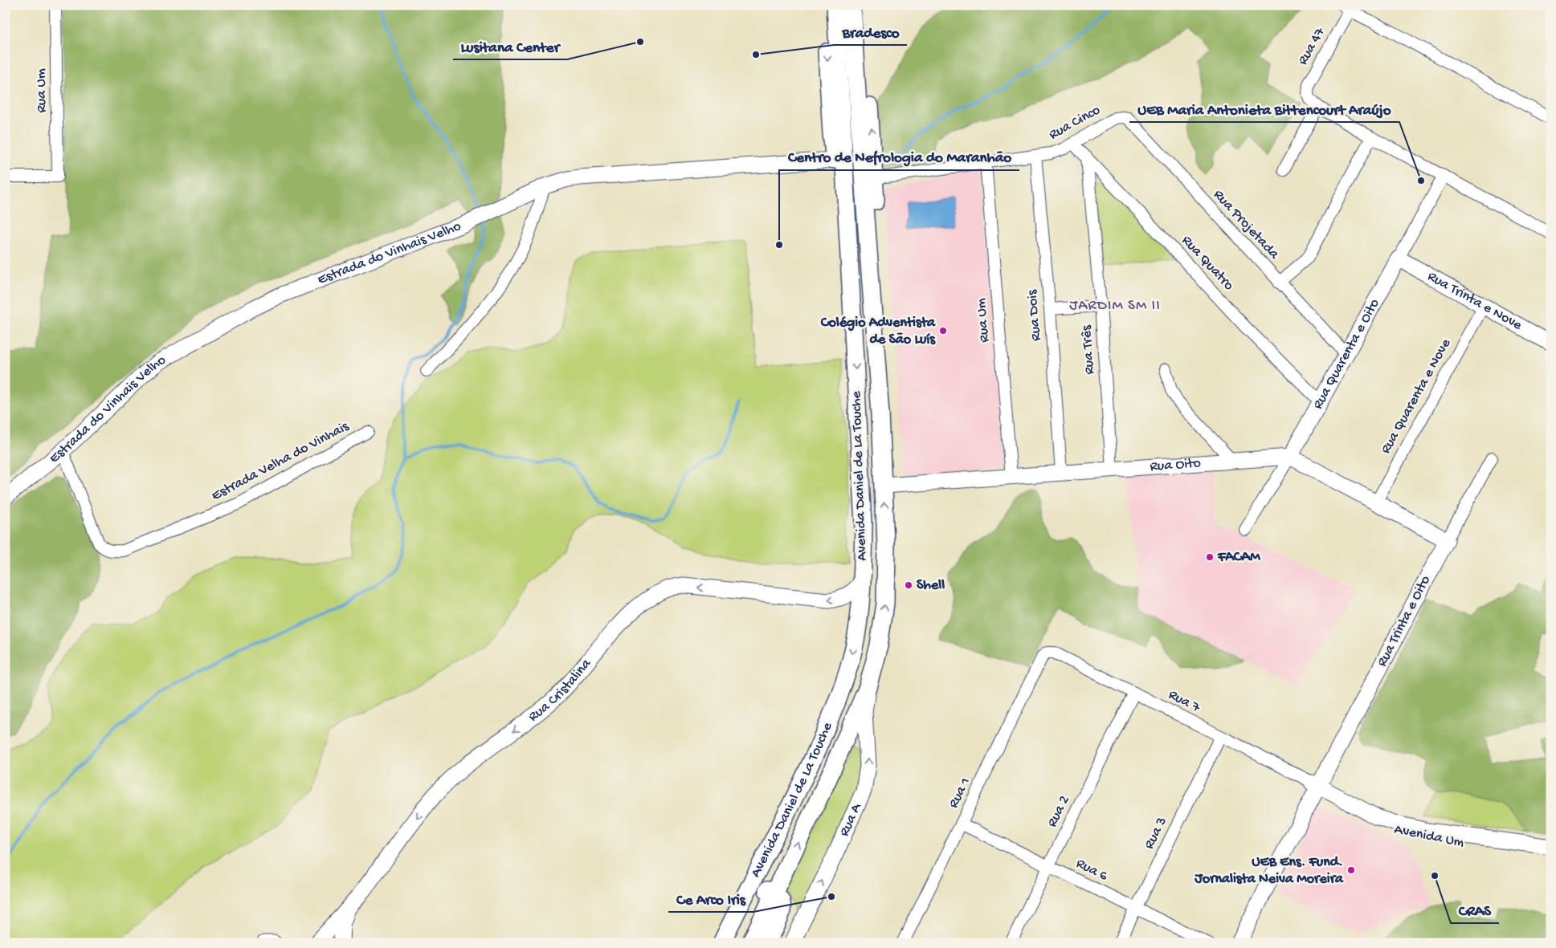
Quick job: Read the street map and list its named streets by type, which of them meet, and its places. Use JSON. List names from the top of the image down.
{
  "streets": {
    "main road": ["Avenida Daniel de La Touche"],
    "street": [
      "Rua 47",
      "Rua Um",
      "Rua Cinco",
      "Rua Projetada",
      "Estrada do Vinhais Velho",
      "Rua Quatro",
      "Rua Trinta e Nove",
      "Rua Dois",
      "Rua Três",
      "Rua Quarenta e Oito",
      "Rua Quarenta e Nove",
      "Estrada Velha do Vinhais",
      "Rua Oito",
      "Rua Trinta e Oito",
      "Rua Cristalina",
      "Rua 7",
      "Rua 1",
      "Rua 2",
      "Rua A",
      "Rua 3",
      "Avenida Um",
      "Rua 6"
    ]
  },
  "crossings": [
    ["Rua Um", "Rua Cinco"],
    ["Rua Um", "Rua Oito"],
    ["Rua Cinco", "Rua Projetada"],
    ["Rua Cinco", "Rua Quatro"],
    ["Rua Cinco", "Rua Dois"],
    ["Rua Projetada", "Rua Quarenta e Oito"],
    ["Estrada do Vinhais Velho", "Estrada Velha do Vinhais"],
    ["Rua Quatro", "Rua Três"],
    ["Rua Quatro", "Rua Quarenta e Oito"],
    ["Rua Trinta e Nove", "Rua Quarenta e Oito"],
    ["Rua Trinta e Nove", "Rua Quarenta e Nove"],
    ["Rua Dois", "Rua Oito"],
    ["Rua Três", "Rua Oito"],
    ["Rua Quarenta e Oito", "Rua Oito"],
    ["Rua Oito", "Avenida Daniel de La Touche"],
    ["Avenida Daniel de La Touche", "Rua Cristalina"],
    ["Avenida Daniel de La Touche", "Rua A"],
    ["Rua Trinta e Oito", "Rua 7"],
    ["Rua Trinta e Oito", "Avenida Um"],
    ["Rua 7", "Rua 1"],
    ["Rua 7", "Rua 2"],
    ["Rua 7", "Rua 3"],
    ["Rua 7", "Avenida Um"],
    ["Rua 1", "Rua 6"],
    ["Rua 2", "Rua 6"],
    ["Rua 3", "Rua 6"]
  ],
  "one_way": ["Rua Cristalina", "Rua A"],
  "districts": ["JARDIM SM II"],
  "places": [
    "Lusitana Center",
    "Bradesco",
    "UEB Maria Antonieta Bittencourt Araújo",
    "Centro de Nefrologia do Maranhão",
    "Colégio Adventista de São Luís",
    "FACAM",
    "Shell",
    "UEB Ens. Fund. Jornalista Neiva Moreira",
    "CRAS",
    "Ce Arco Iris"
  ]
}
